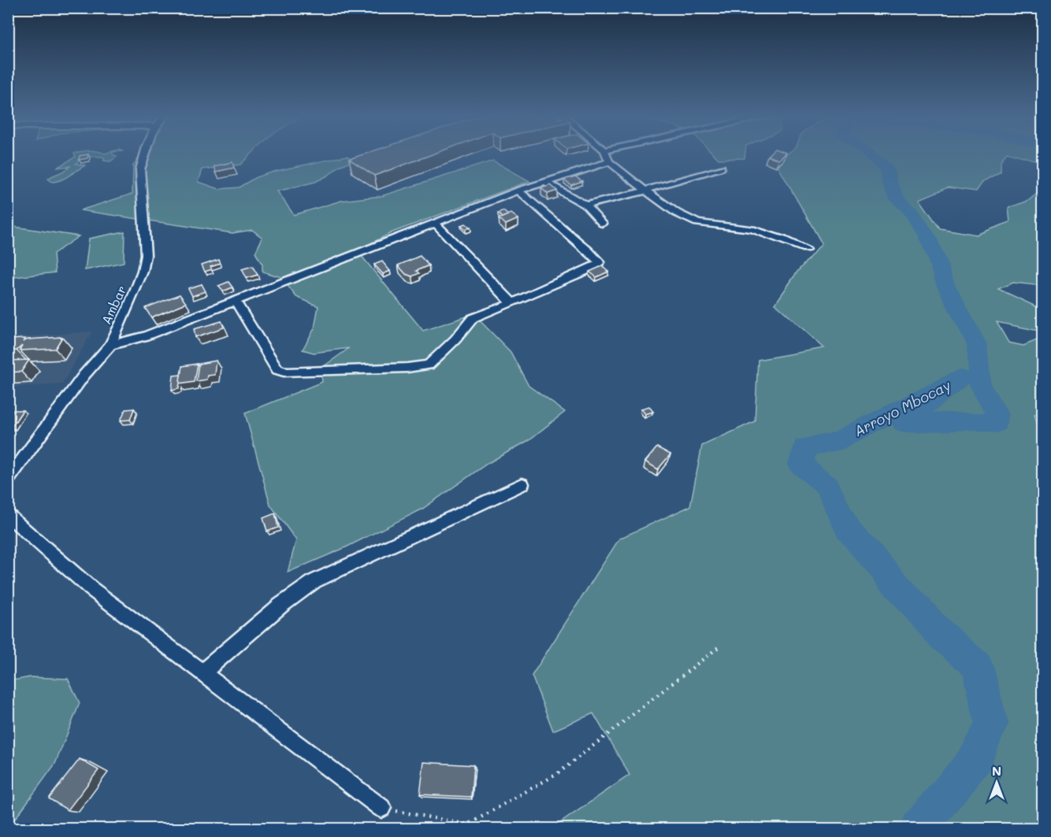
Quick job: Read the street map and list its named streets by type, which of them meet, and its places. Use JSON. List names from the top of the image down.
{
  "streets": {
    "street": ["Ambar"]
  },
  "water": ["Arroyo Mbocay"],
  "north": "top"
}
